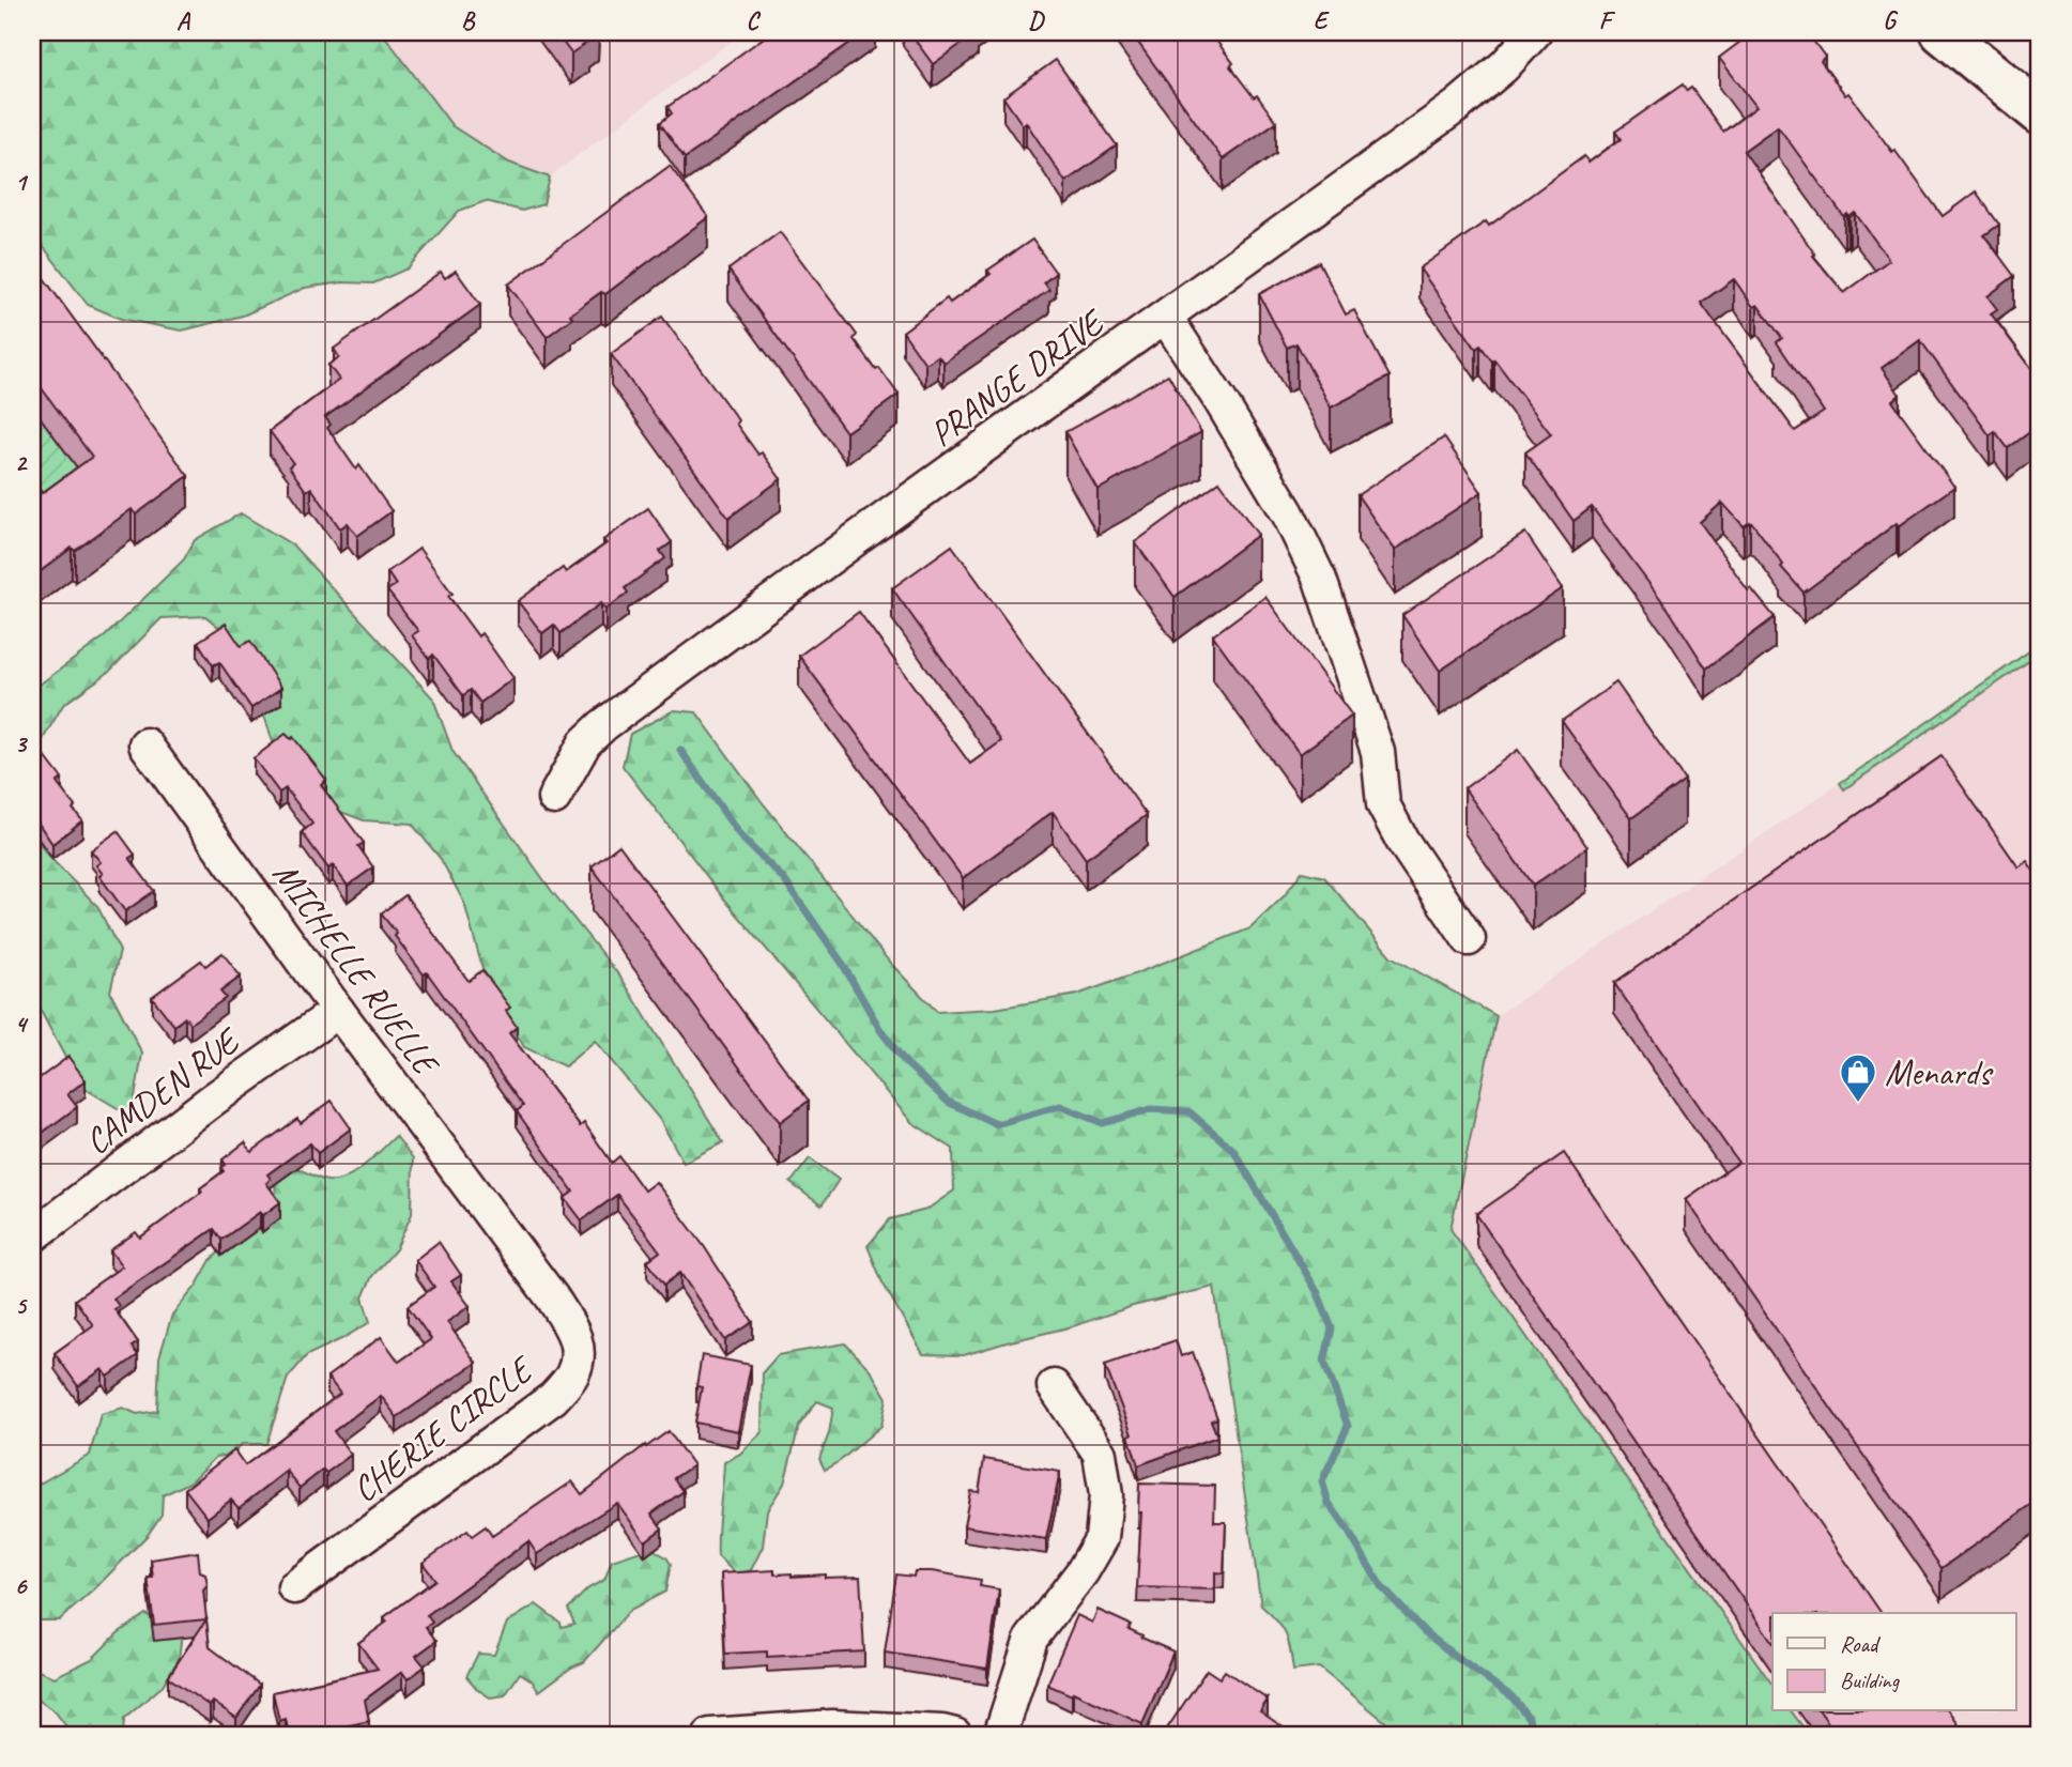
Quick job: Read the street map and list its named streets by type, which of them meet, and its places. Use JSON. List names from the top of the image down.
{
  "streets": {
    "street": [
      "PRANGE DRIVE",
      "MICHELLE RUELLE",
      "CAMDEN RUE",
      "CHERIE CIRCLE"
    ]
  },
  "crossings": [
    ["MICHELLE RUELLE", "CAMDEN RUE"],
    ["MICHELLE RUELLE", "CHERIE CIRCLE"]
  ],
  "places": {
    "shop": ["Menards"]
  },
  "legend": ["Road", "Building"],
  "grid": {
    "columns": [
      "A",
      "B",
      "C",
      "D",
      "E",
      "F",
      "G"
    ],
    "rows": [
      "1",
      "2",
      "3",
      "4",
      "5",
      "6"
    ]
  }
}
